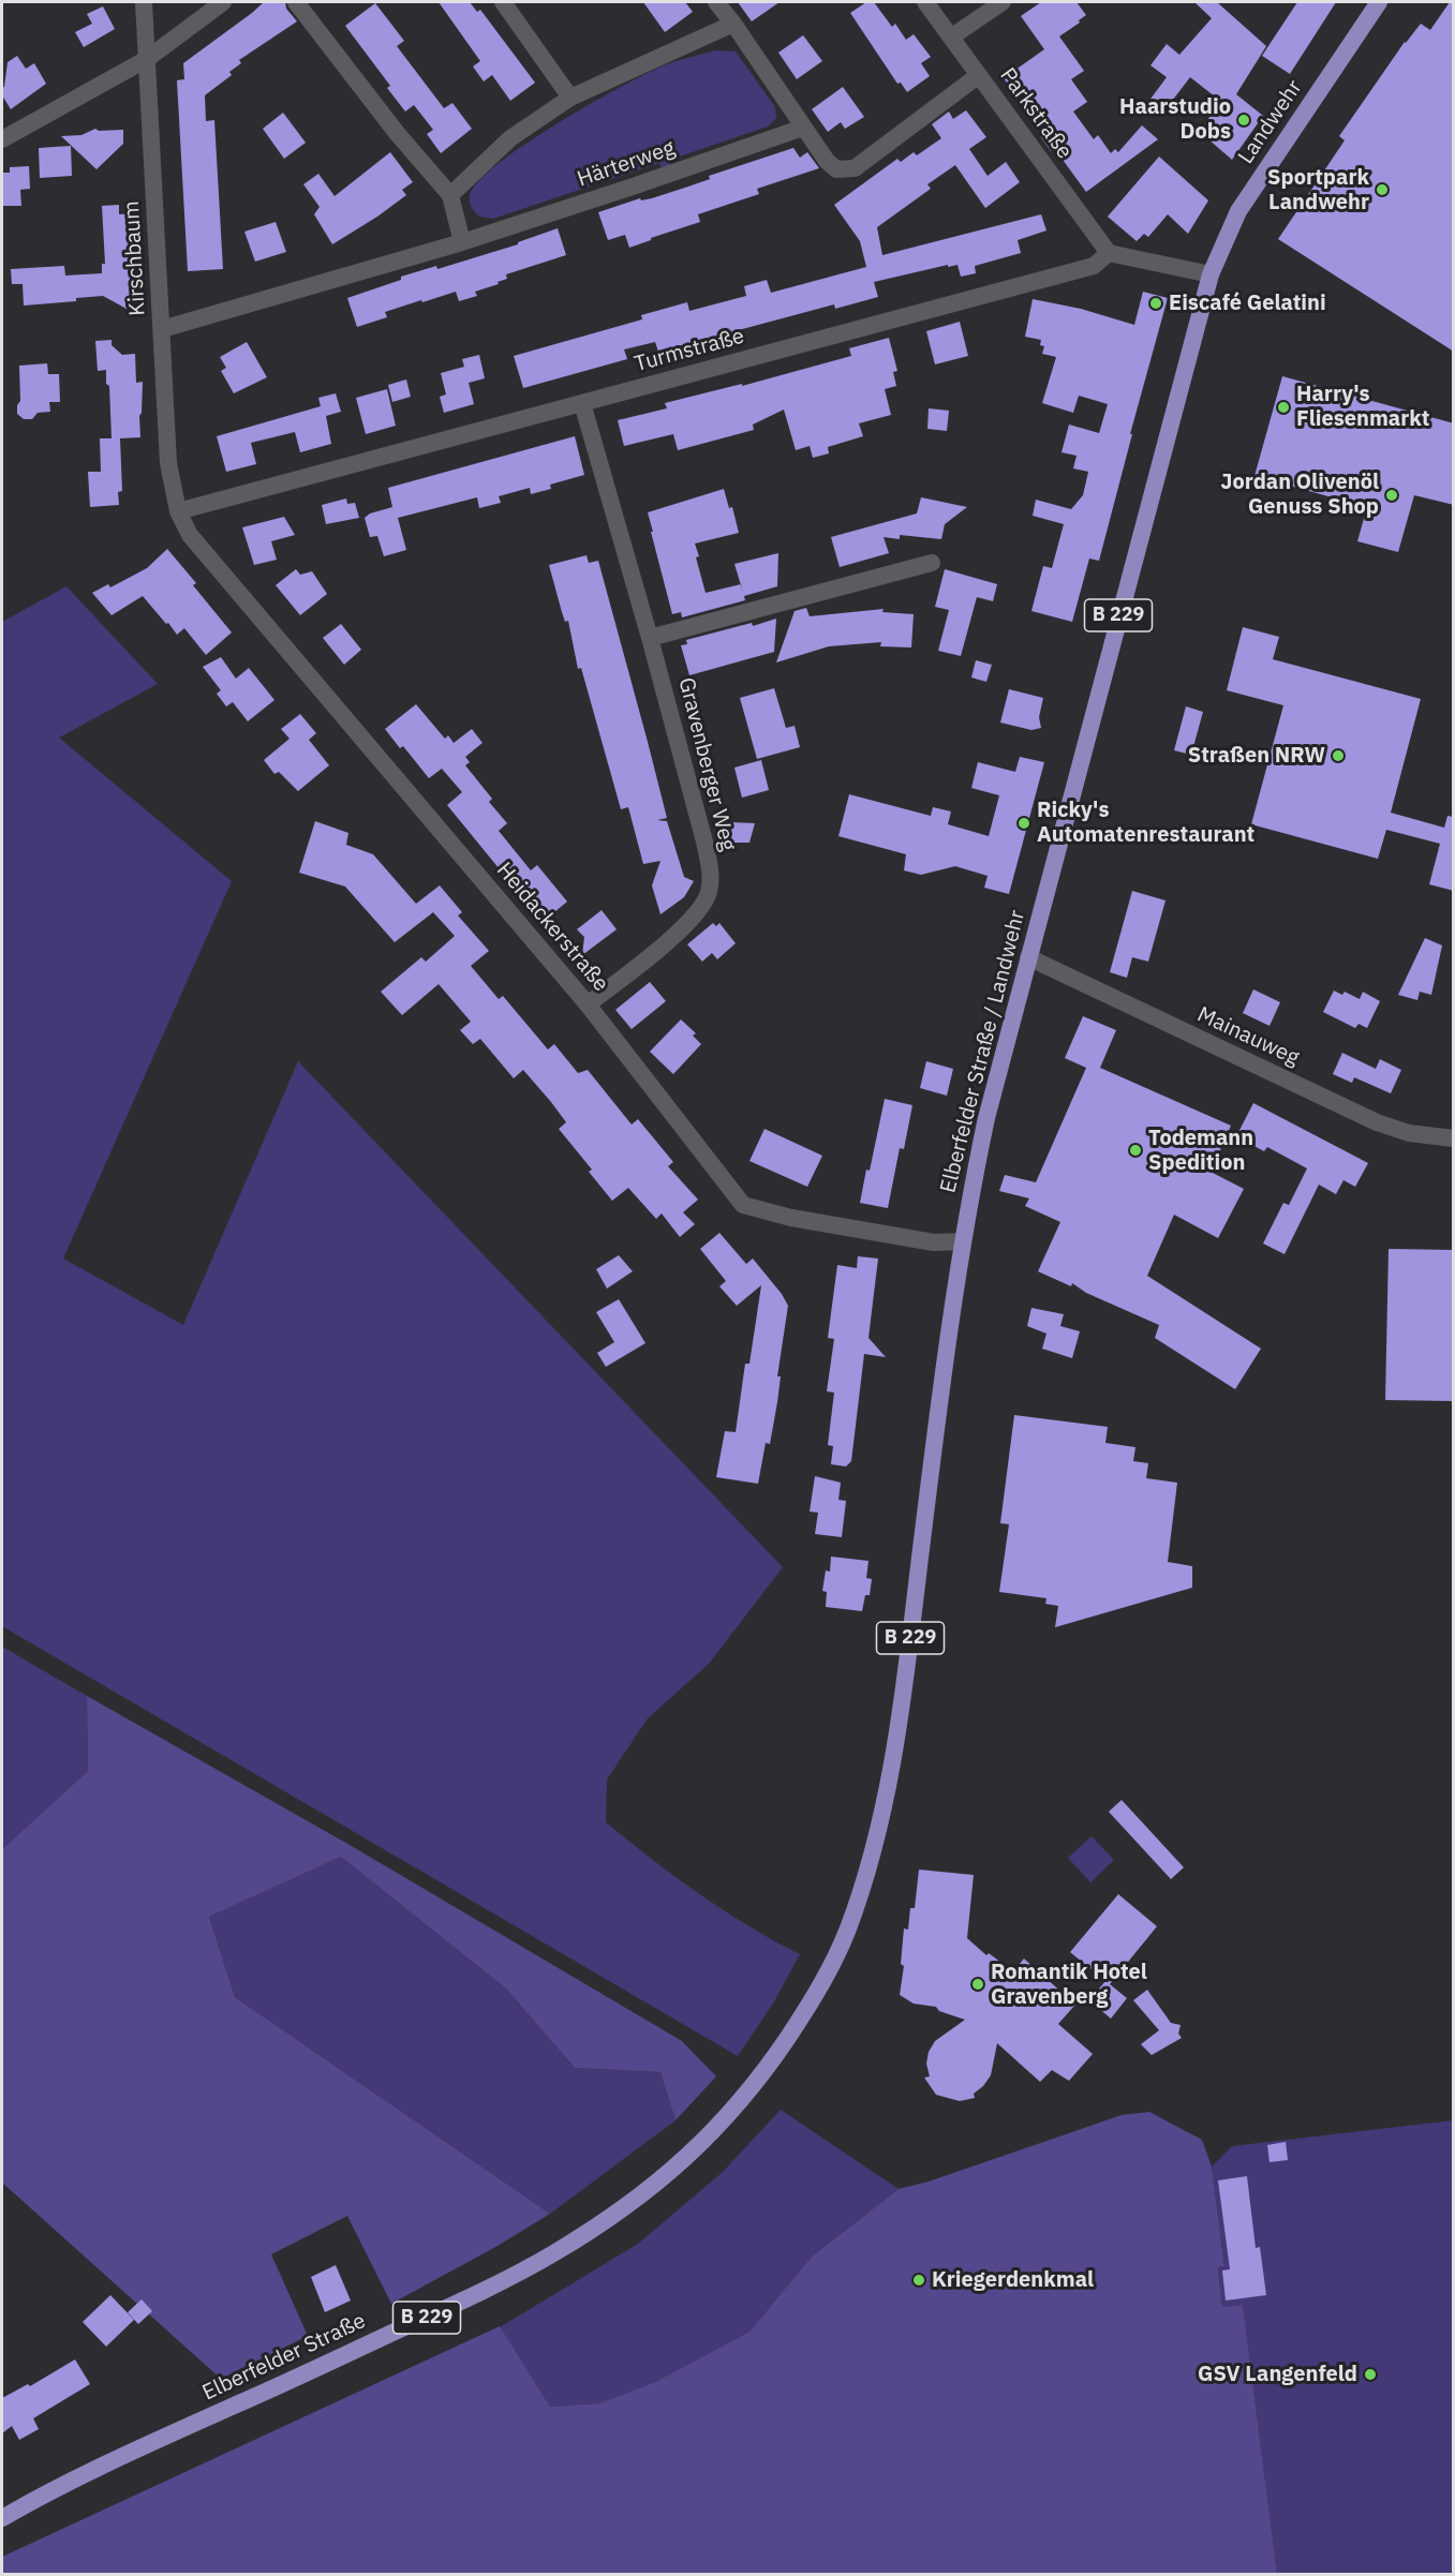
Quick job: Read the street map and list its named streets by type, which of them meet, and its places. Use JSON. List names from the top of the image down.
{
  "streets": {
    "main road": [
      "Landwehr",
      "B 229",
      "Elberfelder Straße / Landwehr",
      "Elberfelder Straße"
    ],
    "street": [
      "Parkstraße",
      "Härterweg",
      "Kirschbaum",
      "Turmstraße",
      "Gravenberger Weg",
      "Heidackerstraße",
      "Mainauweg"
    ]
  },
  "crossings": [
    ["Parkstraße", "Turmstraße"],
    ["Landwehr", "Elberfelder Straße / Landwehr"],
    ["Härterweg", "Kirschbaum"],
    ["Kirschbaum", "Turmstraße"],
    ["Kirschbaum", "Heidackerstraße"],
    ["Turmstraße", "Gravenberger Weg"],
    ["Turmstraße", "Heidackerstraße"],
    ["Gravenberger Weg", "Heidackerstraße"],
    ["Heidackerstraße", "Elberfelder Straße / Landwehr"],
    ["Mainauweg", "Elberfelder Straße / Landwehr"],
    ["Elberfelder Straße / Landwehr", "Elberfelder Straße"]
  ],
  "places": [
    "Haarstudio Dobs",
    "Sportpark Landwehr",
    "Eiscafé Gelatini",
    "Harry's Fliesenmarkt",
    "Jordan Olivenöl Genuss Shop",
    "Straßen NRW",
    "Ricky's Automatenrestaurant",
    "Todemann Spedition",
    "Romantik Hotel Gravenberg",
    "Kriegerdenkmal",
    "GSV Langenfeld"
  ]
}
